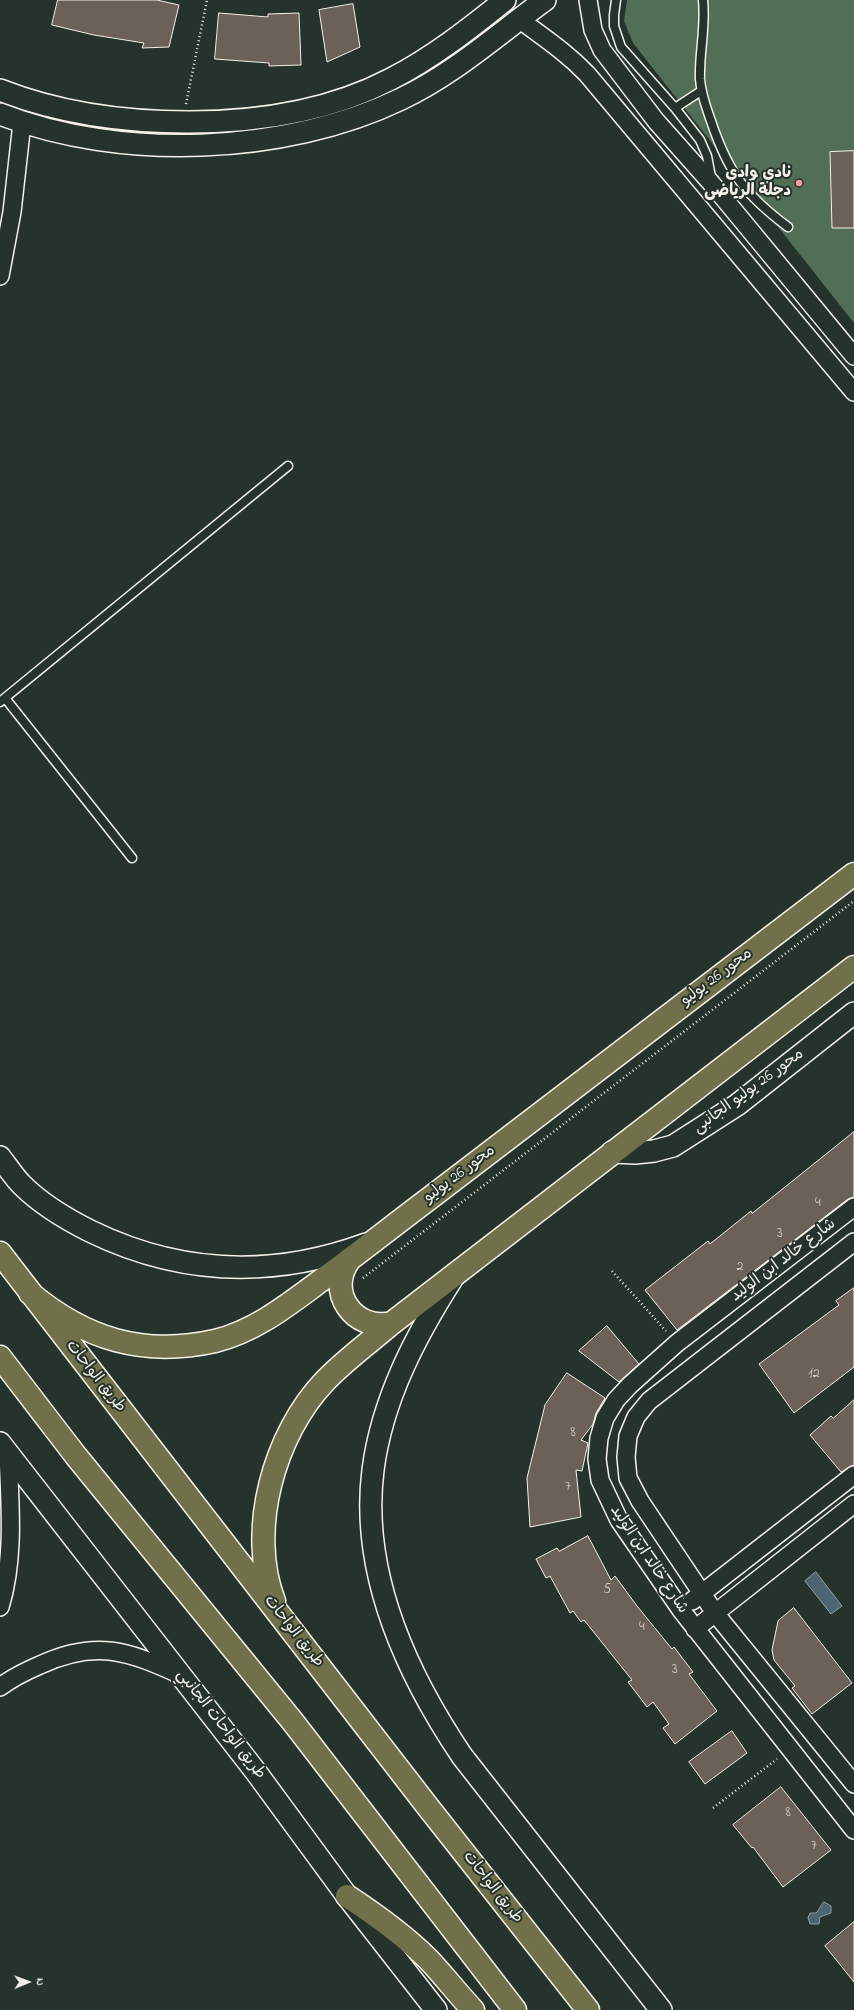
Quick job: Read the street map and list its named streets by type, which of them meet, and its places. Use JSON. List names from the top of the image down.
{
  "streets": {
    "highway": ["محور 26 يوليو", "طريق الواحات"],
    "street": ["محور 26 يوليو الجانبى", "شارع خالد ابن الوليد", "طريق الواحات الجانبي"]
  },
  "crossings": [
    ["محور 26 يوليو", "طريق الواحات"]
  ],
  "places": ["نادي وادى دجلة الرياضى"],
  "house_numbers": [
    "4",
    "3",
    "2",
    "12",
    "8",
    "7",
    "5",
    "4",
    "3",
    "8",
    "7"
  ],
  "north": "right"
}
